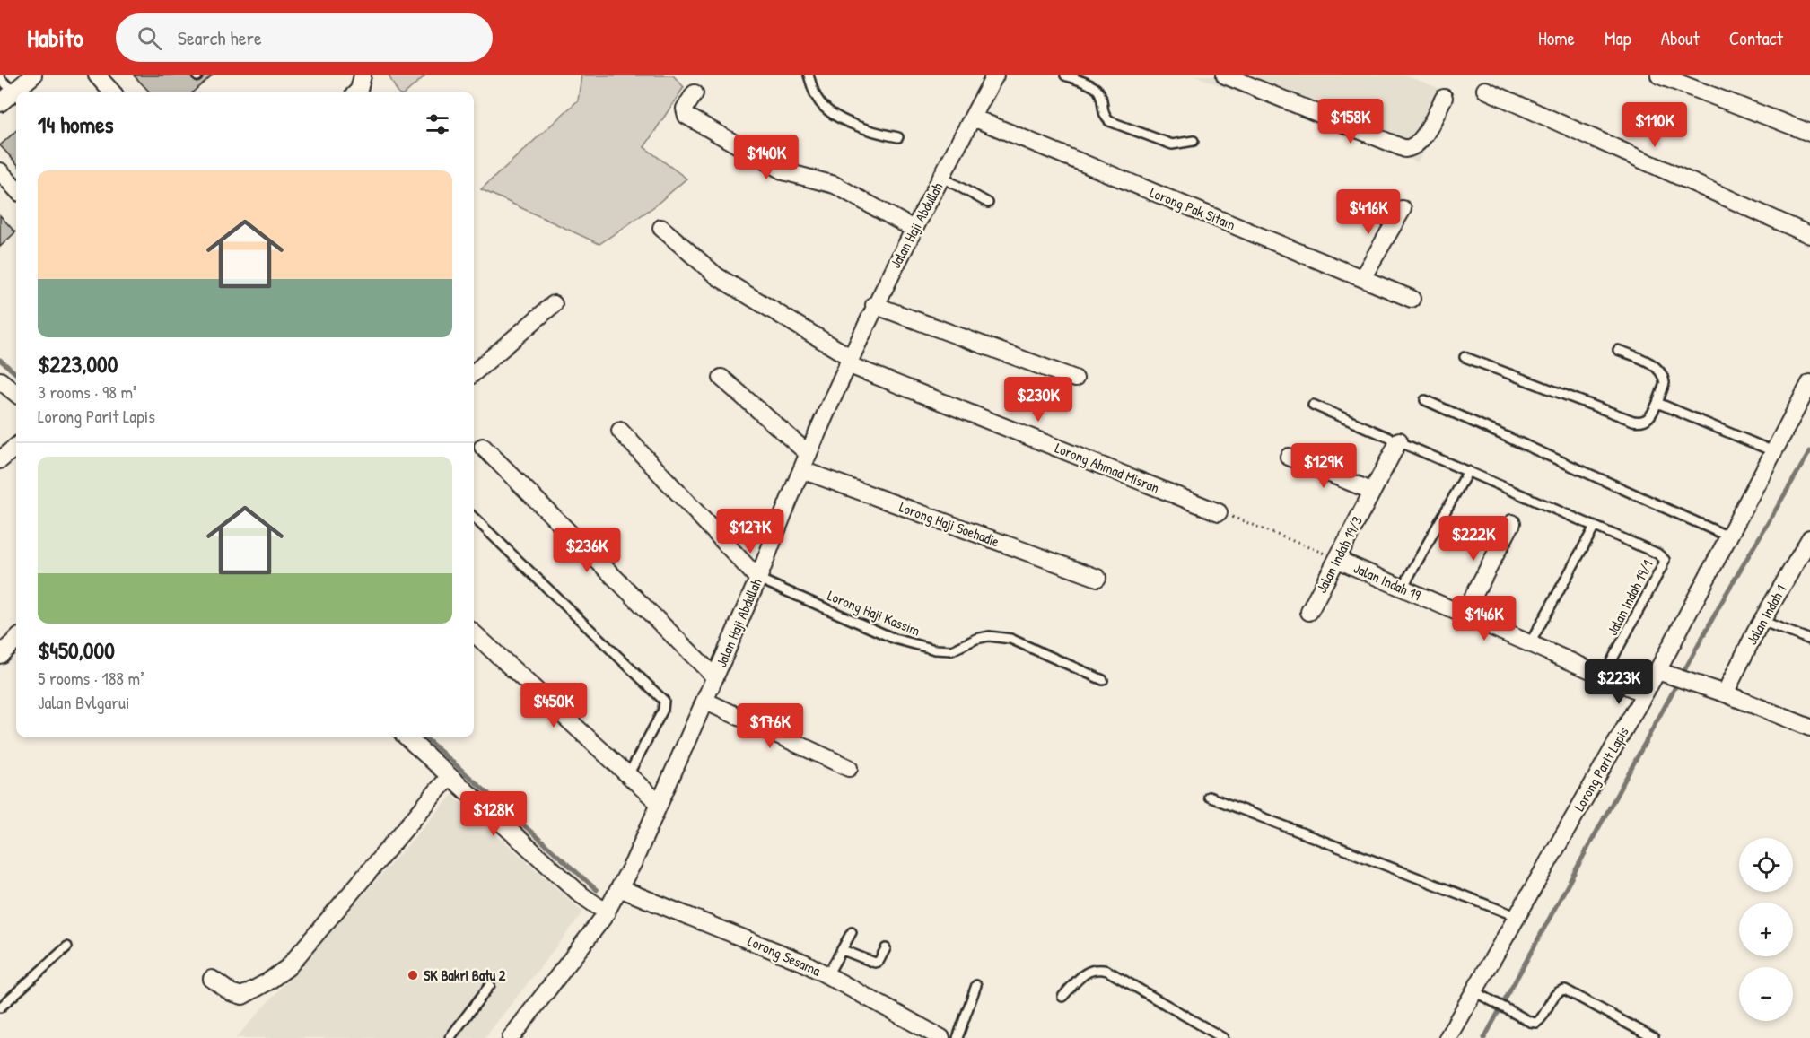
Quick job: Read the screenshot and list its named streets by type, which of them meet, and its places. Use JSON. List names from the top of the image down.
{
  "streets": {
    "street": [
      "Lorong Pak Sitam",
      "Jalan Haji Abdullah",
      "Lorong Ahmad Misran",
      "Lorong Haji Soehadie",
      "Jalan Indah 19/3",
      "Jalan Indah 19",
      "Jalan Indah 1",
      "Lorong Parit Lapis",
      "Lorong Sesama"
    ],
    "lane": ["Jalan Indah 19/1", "Lorong Haji Kassim"]
  },
  "crossings": [
    ["Lorong Pak Sitam", "Jalan Haji Abdullah"],
    ["Jalan Haji Abdullah", "Lorong Ahmad Misran"],
    ["Jalan Haji Abdullah", "Lorong Haji Soehadie"],
    ["Jalan Haji Abdullah", "Lorong Haji Kassim"],
    ["Jalan Haji Abdullah", "Lorong Sesama"],
    ["Jalan Indah 19/3", "Jalan Indah 19"],
    ["Jalan Indah 19", "Jalan Indah 19/1"],
    ["Jalan Indah 19", "Lorong Parit Lapis"]
  ],
  "places": ["SK Bakri Batu 2"],
  "page": {
    "header": "Habito",
    "search": "Search here",
    "nav": [
      "Home",
      "Map",
      "About",
      "Contact"
    ],
    "heading": "14 homes",
    "price": [
      "$158K",
      "$110K",
      "$140K",
      "$416K",
      "$230K",
      "$129K",
      "$127K",
      "$222K",
      "$236K",
      "$146K",
      "$223K",
      "$450K",
      "$176K",
      "$128K"
    ],
    "list": [
      {
        "name": "$223,000",
        "note": "3 rooms · 98 m² · Lorong Parit Lapis"
      },
      {
        "name": "$450,000",
        "note": "5 rooms · 188 m² · Jalan Bvlgarui"
      }
    ],
    "map_buttons": ["+", "−"]
  }
}
